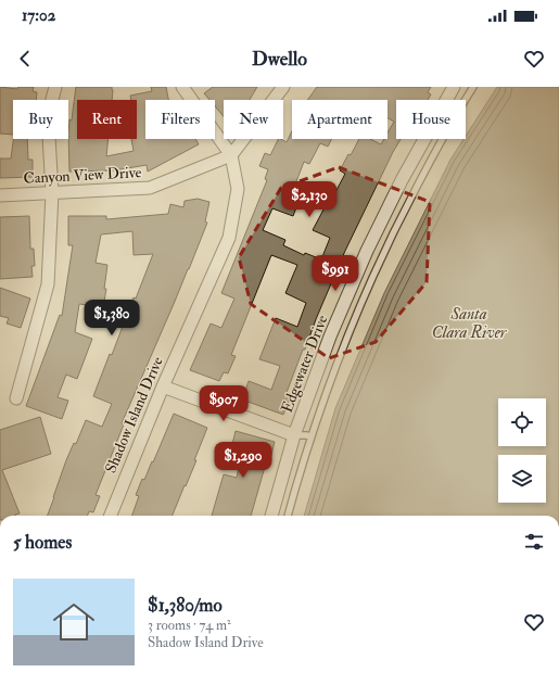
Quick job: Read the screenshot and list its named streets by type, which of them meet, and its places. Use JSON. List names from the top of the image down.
{
  "streets": {
    "street": ["Canyon View Drive", "Edgewater Drive", "Shadow Island Drive"]
  },
  "crossings": [
    ["Canyon View Drive", "Shadow Island Drive"]
  ],
  "water": ["Santa Clara River"],
  "page": {
    "status": "17:02",
    "header": "Dwello",
    "chip": [
      "Buy",
      "Rent",
      "Filters",
      "New",
      "Apartment",
      "House"
    ],
    "price": [
      "$2,130",
      "$991",
      "$1,380",
      "$907",
      "$1,290"
    ],
    "heading": "5 homes",
    "list": [
      {
        "name": "$1,380/mo",
        "note": "3 rooms · 74 m² · Shadow Island Drive"
      }
    ]
  }
}
